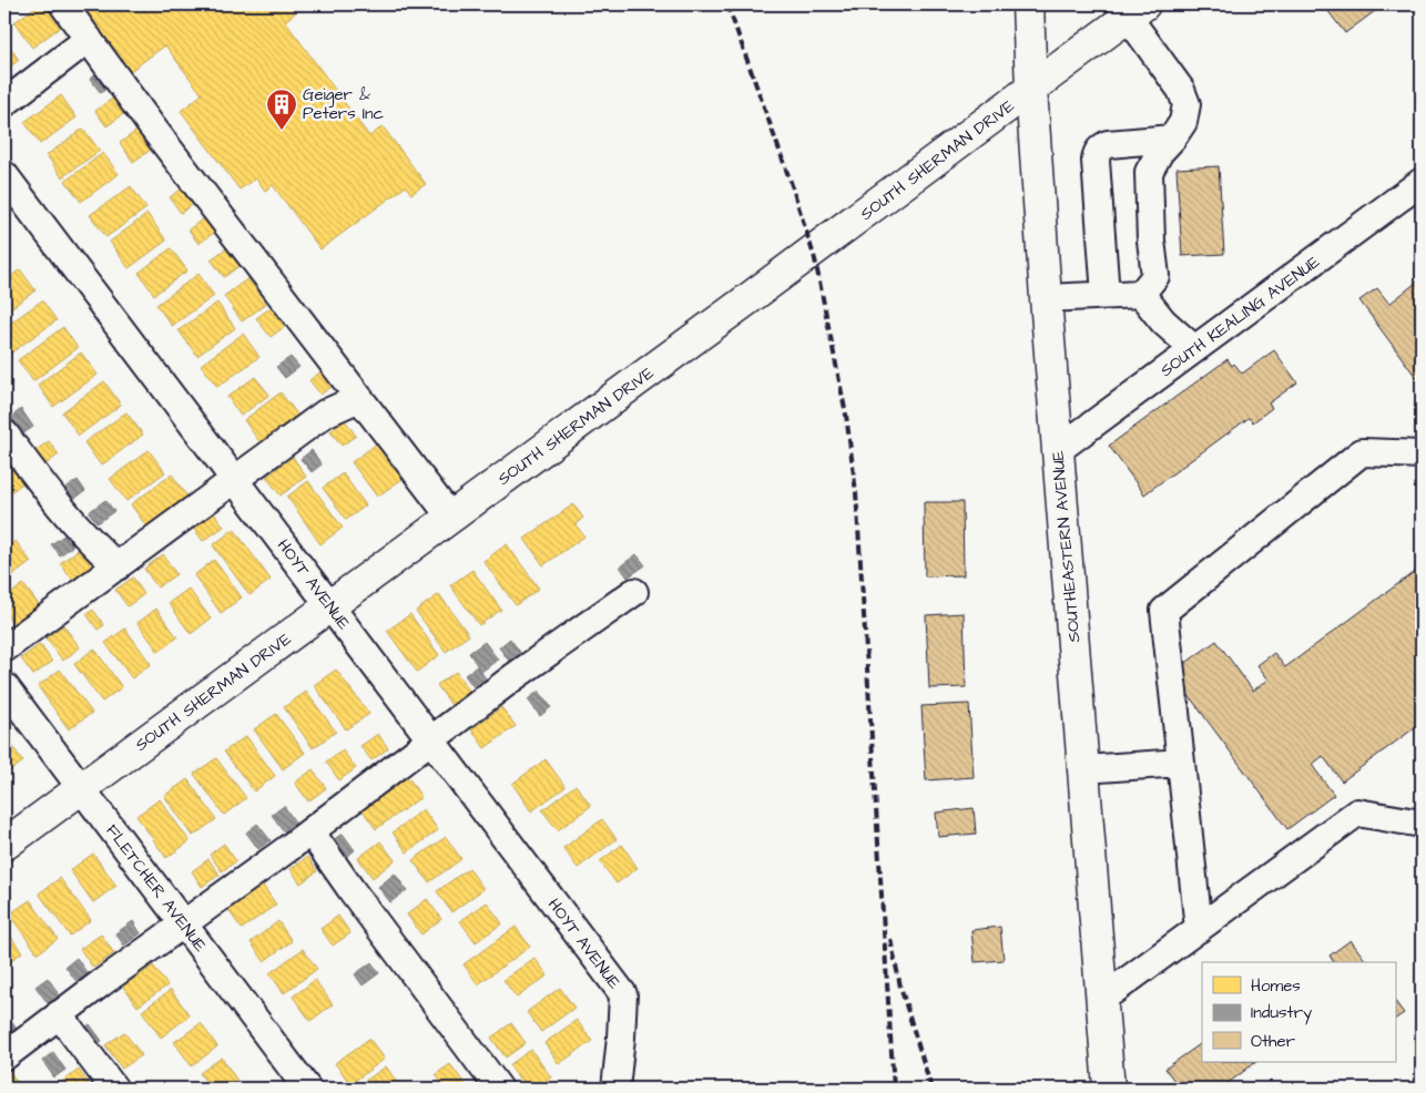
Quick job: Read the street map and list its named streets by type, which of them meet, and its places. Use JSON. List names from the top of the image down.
{
  "streets": {
    "main road": ["SOUTH SHERMAN DRIVE", "SOUTHEASTERN AVENUE"],
    "street": ["SOUTH KEALING AVENUE", "HOYT AVENUE", "FLETCHER AVENUE"]
  },
  "crossings": [
    ["SOUTH SHERMAN DRIVE", "SOUTHEASTERN AVENUE"],
    ["SOUTH SHERMAN DRIVE", "HOYT AVENUE"],
    ["SOUTH SHERMAN DRIVE", "FLETCHER AVENUE"],
    ["SOUTH KEALING AVENUE", "SOUTHEASTERN AVENUE"]
  ],
  "places": {
    "building": ["Geiger & Peters Inc"]
  },
  "legend": ["Homes", "Industry", "Other"]
}
